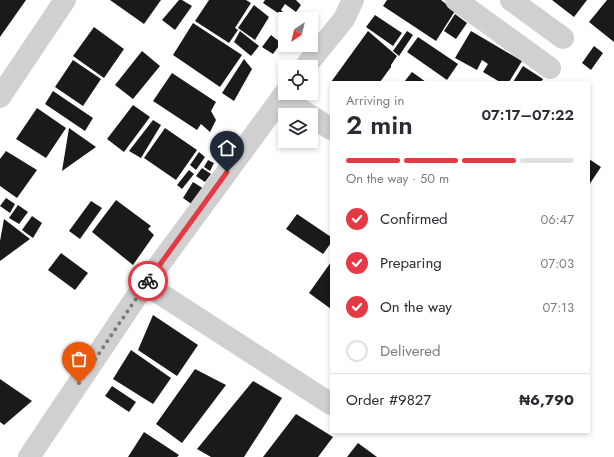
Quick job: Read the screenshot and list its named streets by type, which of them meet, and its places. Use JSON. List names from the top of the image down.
{
  "north": "bottom left",
  "page": {
    "heading": ["2 min", "Arriving in", "07:17–07:22"],
    "panel": ["Order #9827", "₦6,790"],
    "bar": "On the way · 50 m",
    "list": [
      ["Confirmed", "06:47"],
      ["Preparing", "07:03"],
      ["On the way", "07:13"],
      "Delivered"
    ]
  }
}
